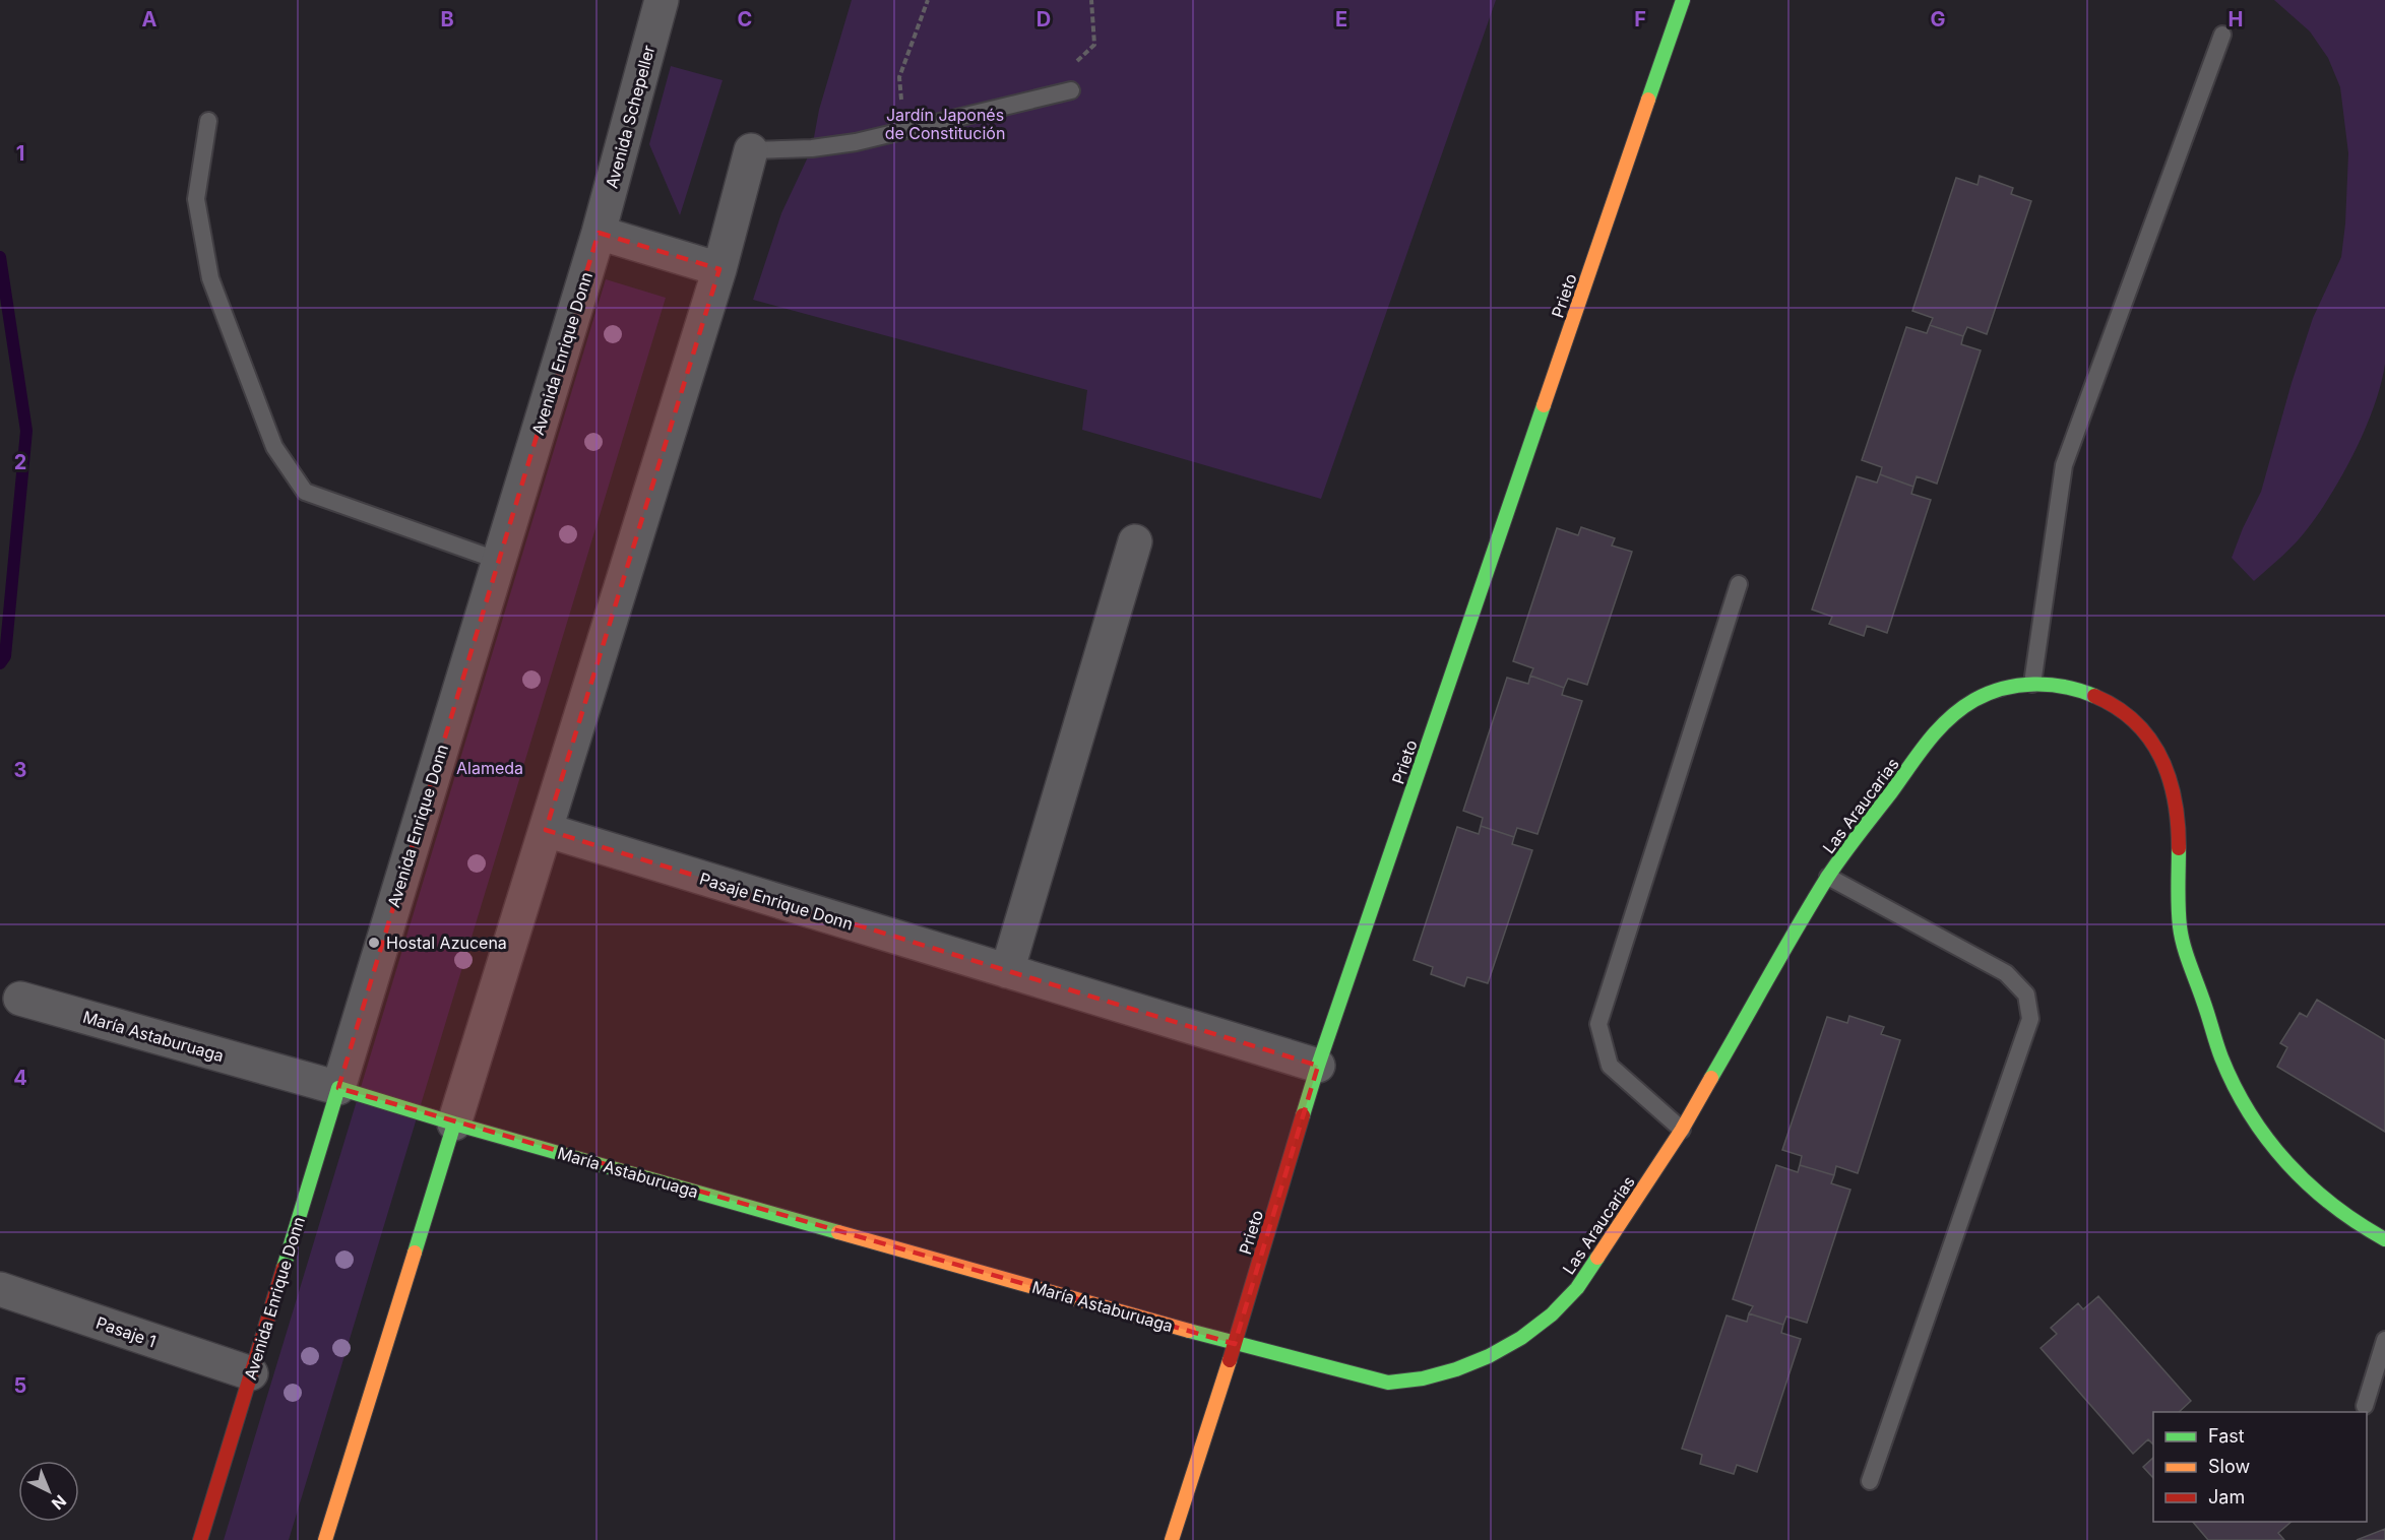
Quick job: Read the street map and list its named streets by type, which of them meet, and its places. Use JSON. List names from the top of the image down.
{
  "streets": {
    "street": [
      "Avenida Schepeller",
      "Prieto",
      "Avenida Enrique Donn",
      "Las Araucarias",
      "Pasaje Enrique Donn",
      "María Astaburuaga",
      "Pasaje 1"
    ]
  },
  "crossings": [
    ["Avenida Schepeller", "Avenida Enrique Donn"],
    ["Prieto", "Las Araucarias"],
    ["Prieto", "Pasaje Enrique Donn"],
    ["Prieto", "María Astaburuaga"],
    ["Avenida Enrique Donn", "María Astaburuaga"],
    ["Avenida Enrique Donn", "Pasaje 1"],
    ["Las Araucarias", "María Astaburuaga"]
  ],
  "parks": ["Jardín Japonés de Constitución", "Alameda"],
  "places": ["Hostal Azucena"],
  "legend": ["Fast", "Slow", "Jam"],
  "north": "bottom right",
  "grid": {
    "columns": [
      "A",
      "B",
      "C",
      "D",
      "E",
      "F",
      "G",
      "H"
    ],
    "rows": [
      "1",
      "2",
      "3",
      "4",
      "5"
    ]
  }
}
